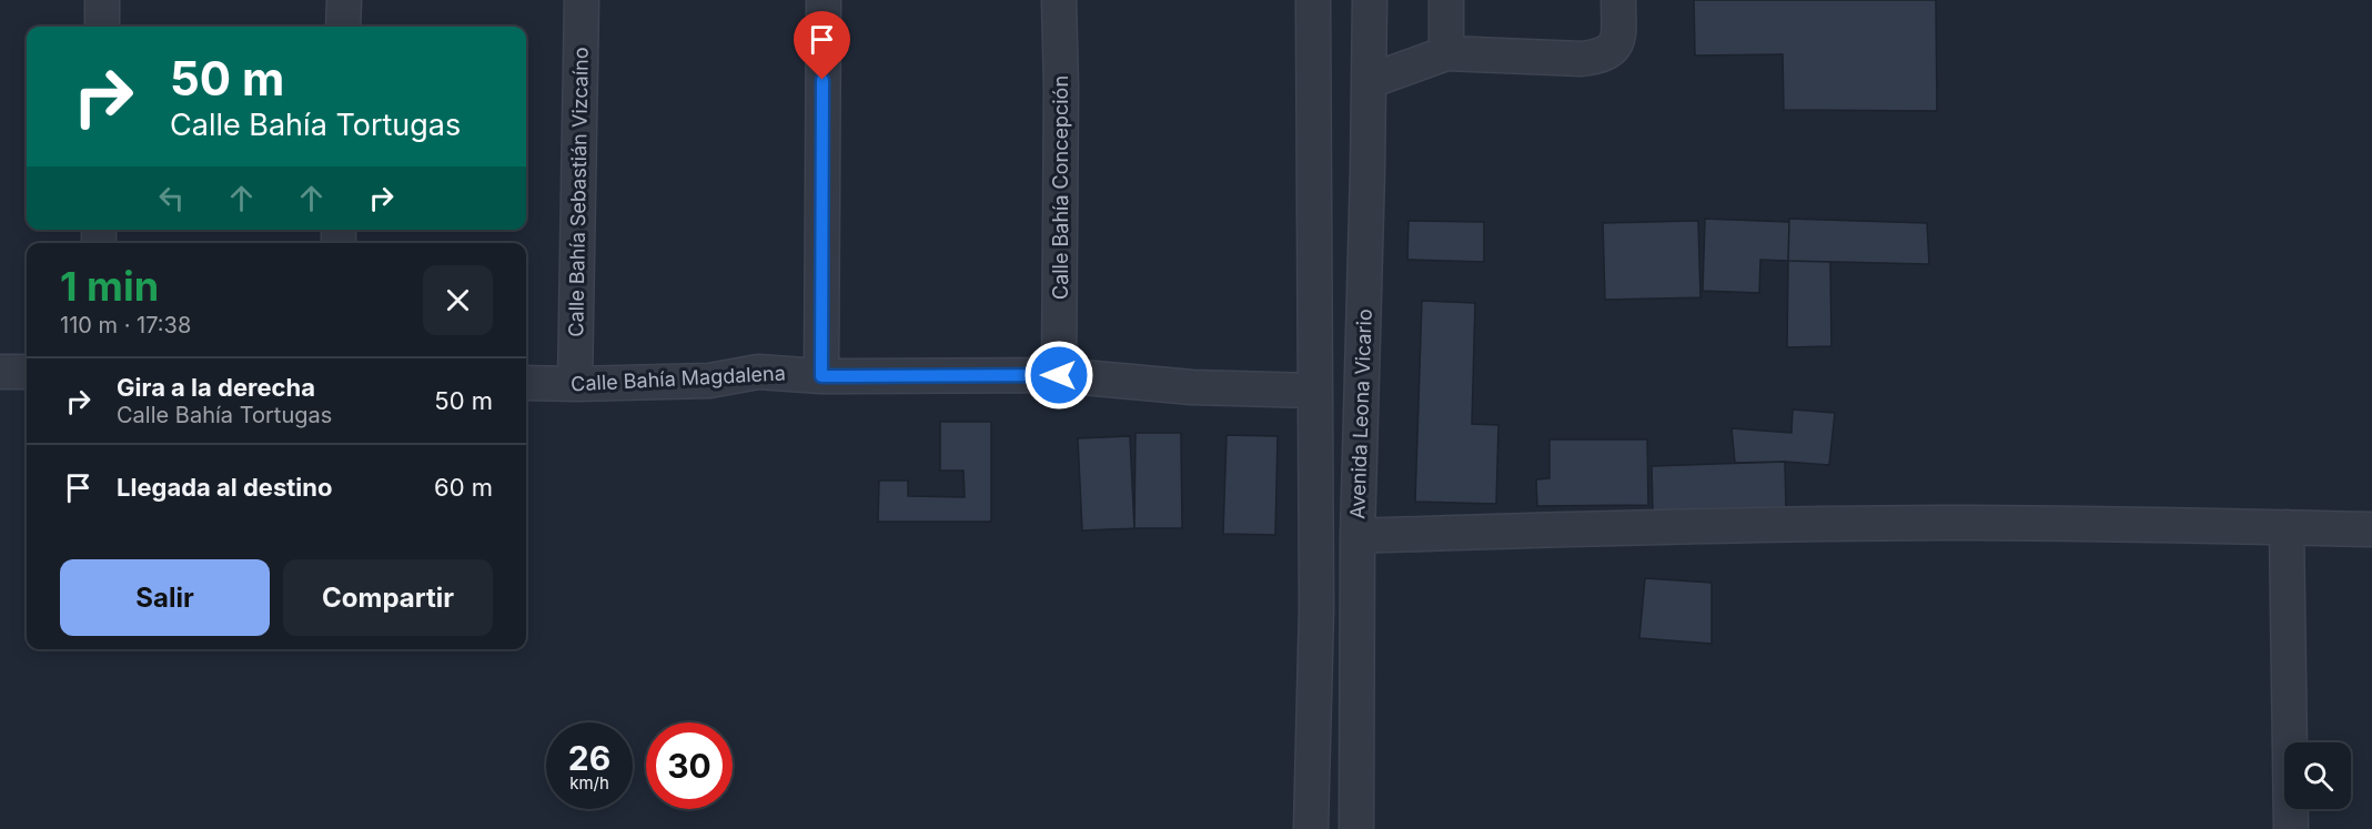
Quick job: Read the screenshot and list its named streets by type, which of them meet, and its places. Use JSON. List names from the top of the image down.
{
  "streets": {
    "street": [
      "Calle Bahía Concepción",
      "Calle Bahía Sebastián Vizcaíno",
      "Calle Bahía Magdalena",
      "Avenida Leona Vicario"
    ]
  },
  "crossings": [
    ["Calle Bahía Concepción", "Calle Bahía Magdalena"],
    ["Calle Bahía Sebastián Vizcaíno", "Calle Bahía Magdalena"],
    ["Calle Bahía Magdalena", "Avenida Leona Vicario"]
  ],
  "page": {
    "turn": ["50 m", "Calle Bahía Tortugas"],
    "heading": ["1 min", "110 m · 17:38"],
    "list": [
      {
        "name": "Gira a la derecha",
        "note": "Calle Bahía Tortugas",
        "value": "50 m"
      },
      {
        "name": "Llegada al destino",
        "value": "60 m"
      }
    ],
    "buttons": ["Salir", "Compartir"],
    "speed": "26 km/h",
    "limit": "30"
  }
}
